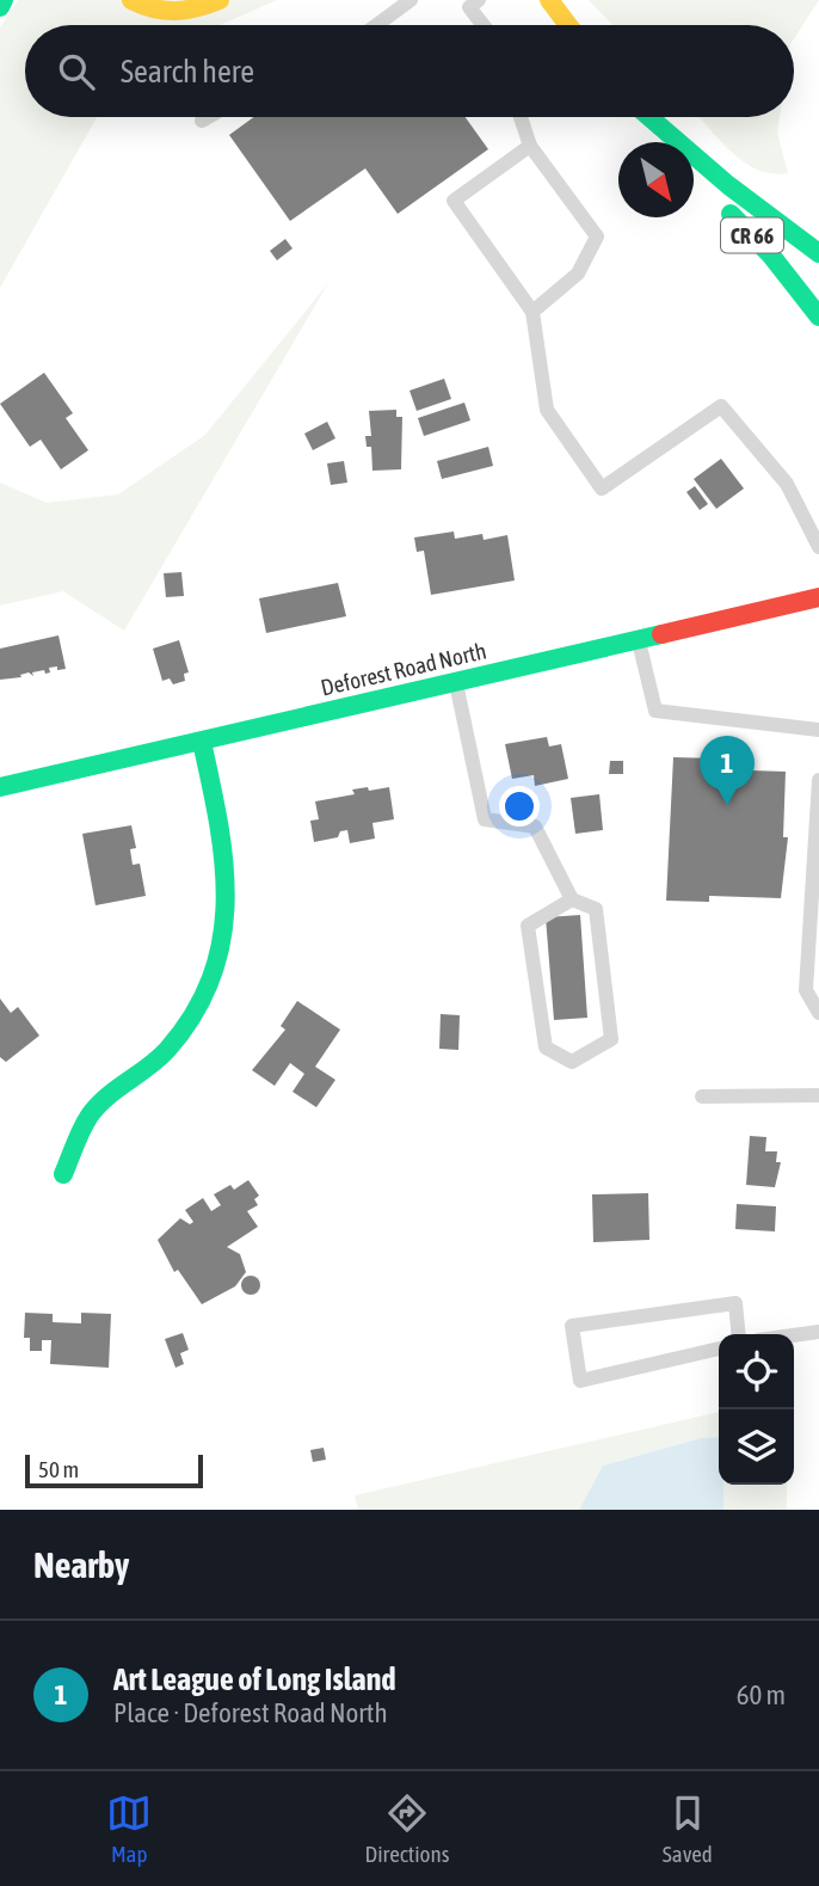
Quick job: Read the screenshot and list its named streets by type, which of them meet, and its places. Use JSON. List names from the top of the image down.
{
  "streets": {
    "main road": ["CR 66", "Deforest Road North"]
  },
  "scale_bar": "50 m",
  "north": "bottom right",
  "page": {
    "search": "Search here",
    "pins": "1",
    "scale": "50 m",
    "heading": "Nearby",
    "list": [
      {
        "mark": "1",
        "name": "Art League of Long Island",
        "note": "Place · Deforest Road North",
        "value": "60 m"
      }
    ],
    "nav": ["Map", "Directions", "Saved"]
  }
}
